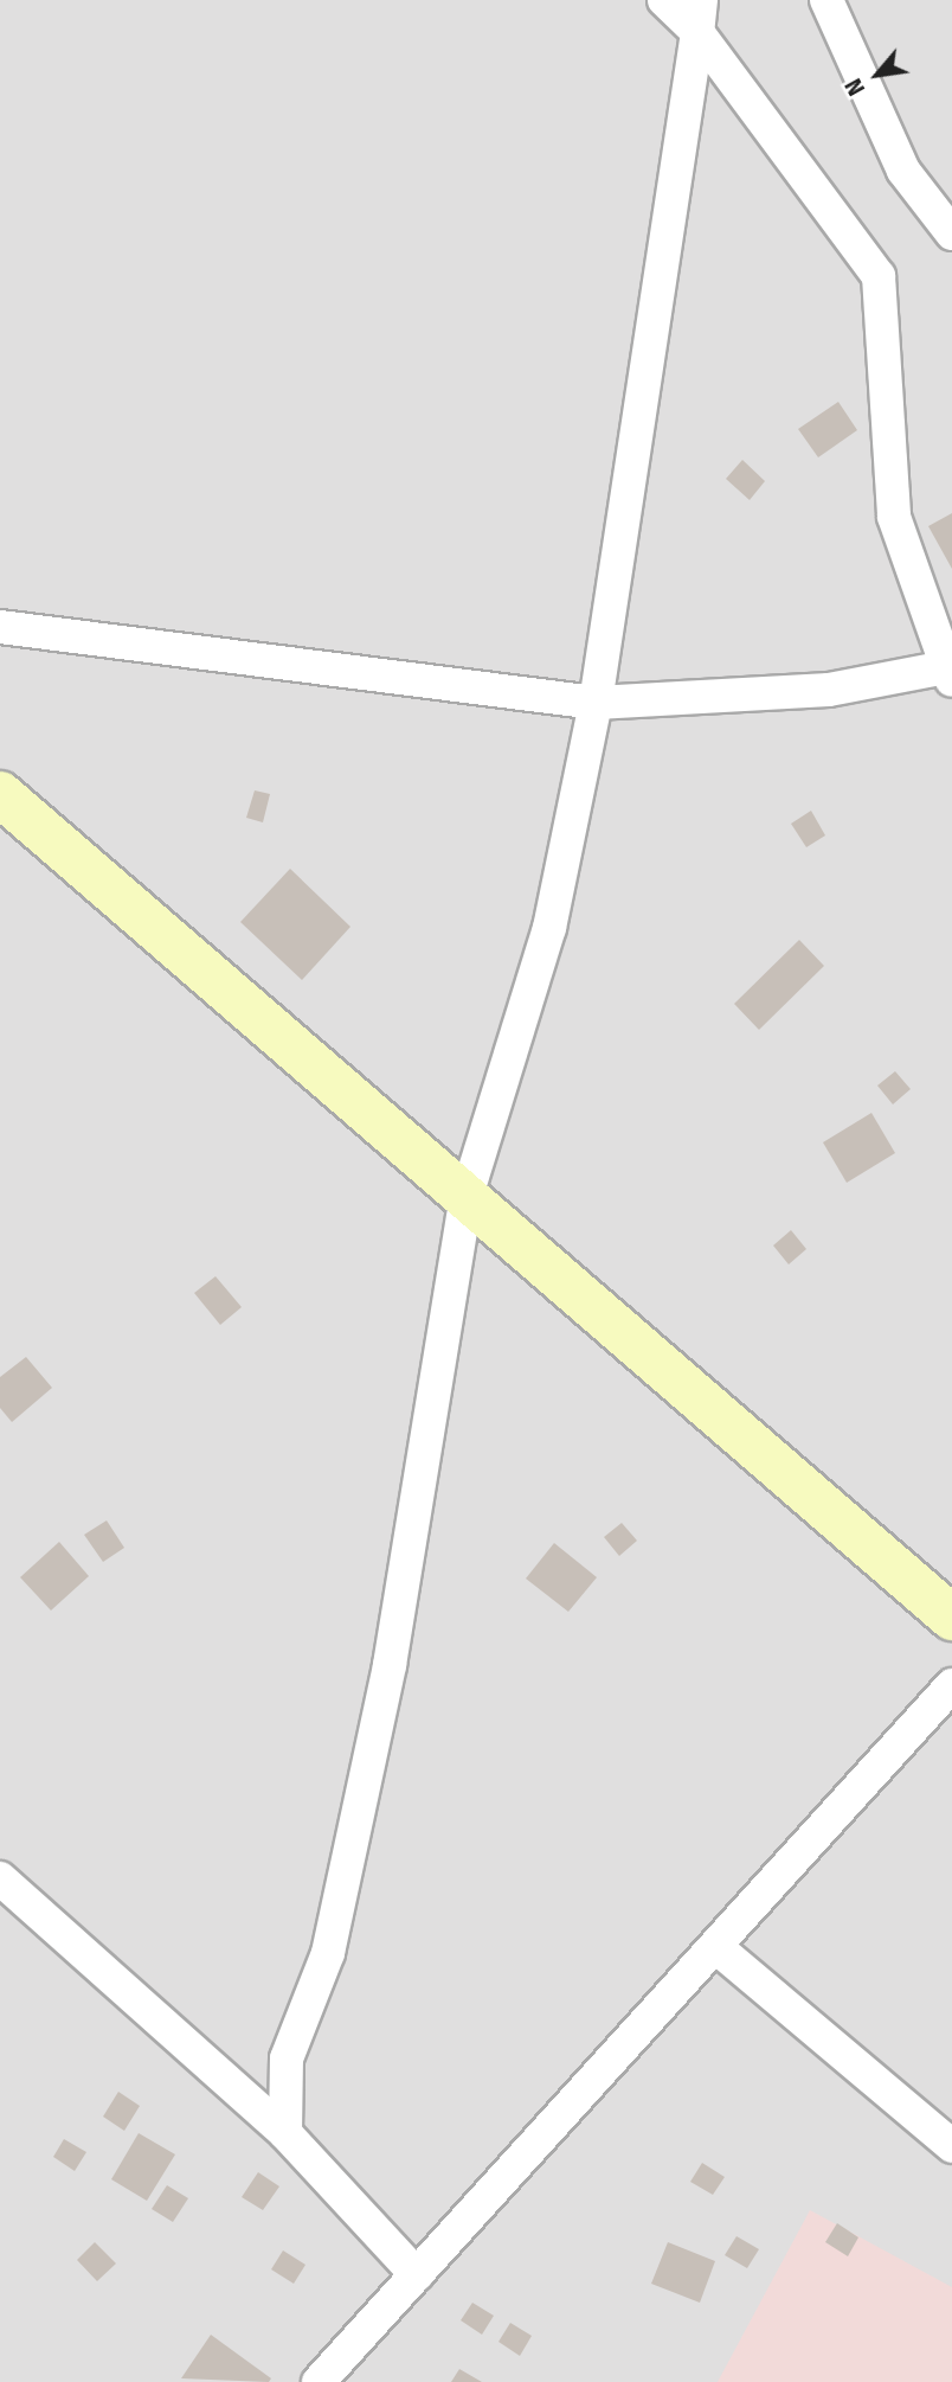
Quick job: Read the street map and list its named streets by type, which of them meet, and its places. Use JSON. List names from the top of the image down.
{
  "north": "bottom left"
}
